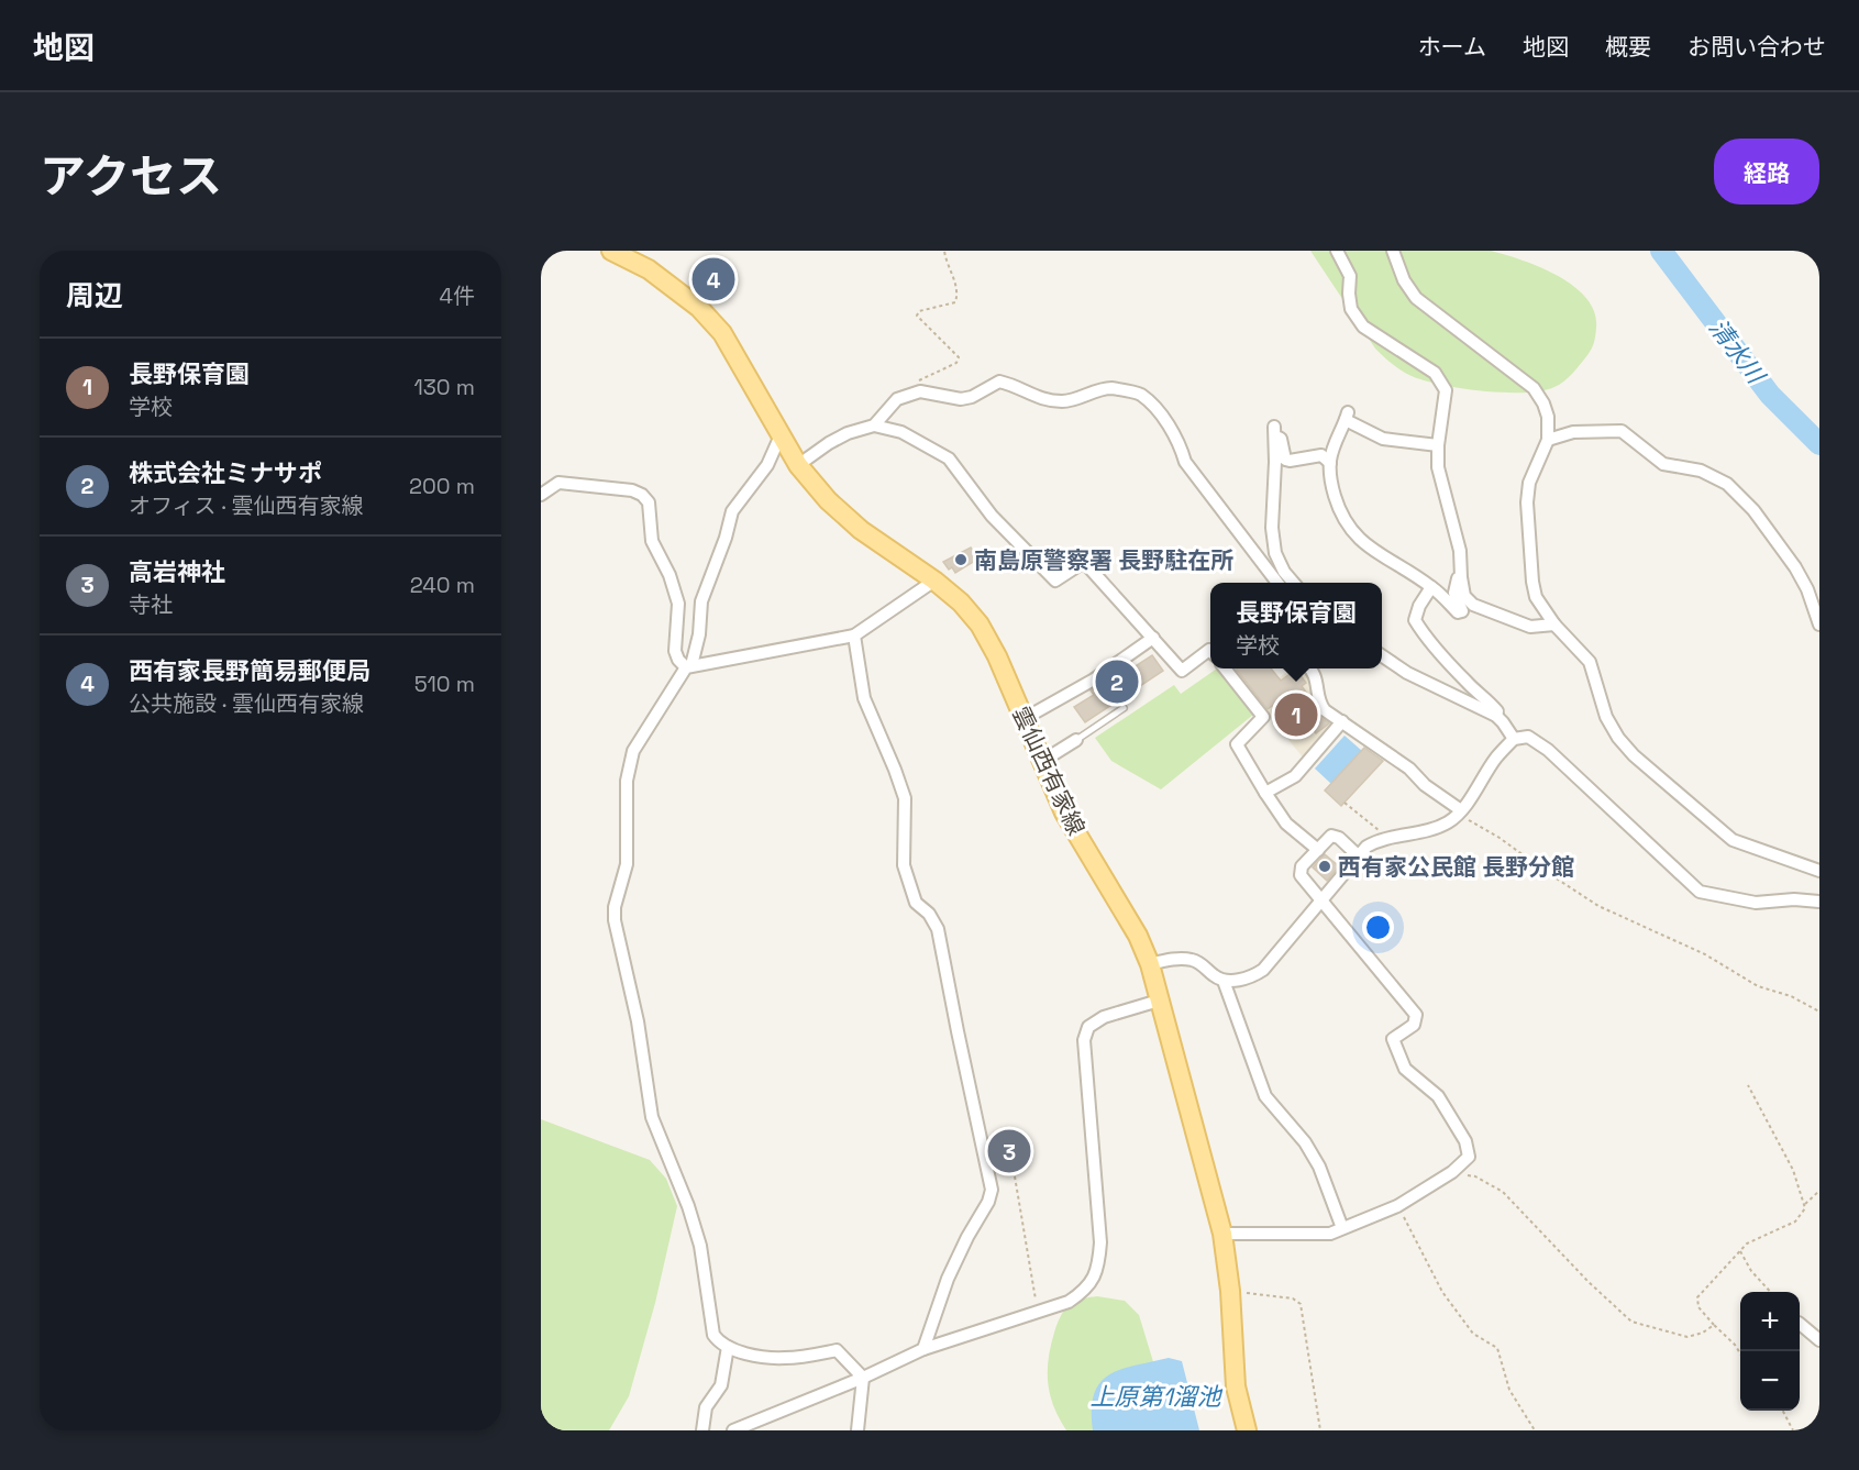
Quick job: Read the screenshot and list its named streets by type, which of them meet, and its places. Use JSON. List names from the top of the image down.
{
  "streets": {
    "main road": ["雲仙西有家線"]
  },
  "water": ["清水川", "上原第1溜池"],
  "places": ["南島原警察署 長野駐在所", "西有家公民館 長野分館"],
  "page": {
    "header": "地図",
    "nav": [
      "ホーム",
      "地図",
      "概要",
      "お問い合わせ"
    ],
    "title": "アクセス",
    "buttons": "経路",
    "heading": ["周辺", "4件"],
    "pins": [
      "4",
      "2",
      "1",
      "3"
    ],
    "list": [
      {
        "mark": "1",
        "name": "長野保育園",
        "note": "学校",
        "value": "130 m"
      },
      {
        "mark": "2",
        "name": "株式会社ミナサポ",
        "note": "オフィス · 雲仙西有家線",
        "value": "200 m"
      },
      {
        "mark": "3",
        "name": "高岩神社",
        "note": "寺社",
        "value": "240 m"
      },
      {
        "mark": "4",
        "name": "西有家長野簡易郵便局",
        "note": "公共施設 · 雲仙西有家線",
        "value": "510 m"
      }
    ],
    "popup": ["長野保育園", "学校"],
    "map_buttons": ["+", "−"]
  }
}
